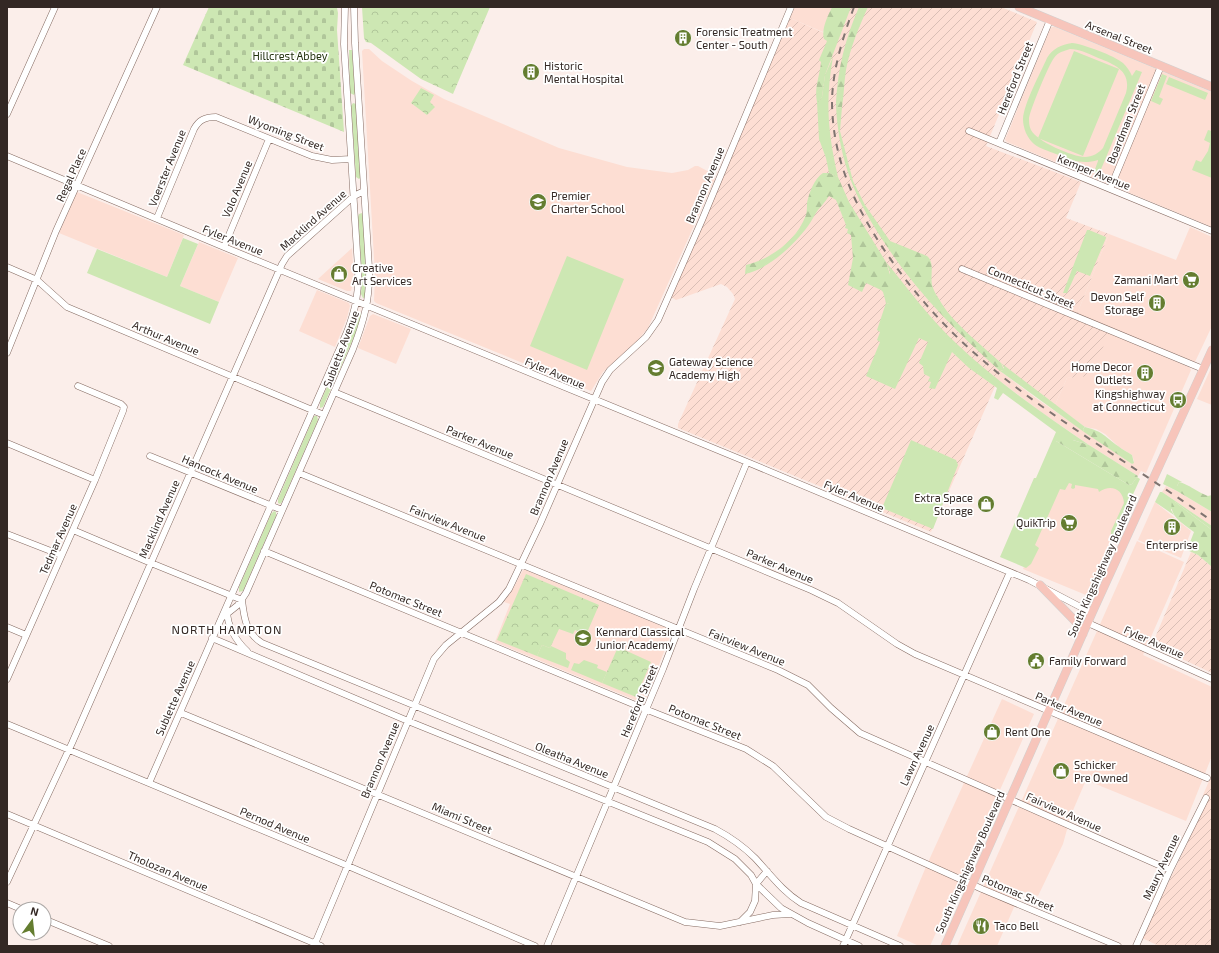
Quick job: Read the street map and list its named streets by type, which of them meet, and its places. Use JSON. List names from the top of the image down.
{
  "streets": {
    "main road": ["Arsenal Street", "South Kingshighway Boulevard"],
    "street": [
      "Hereford Street",
      "Boardman Street",
      "Wyoming Street",
      "Voerster Avenue",
      "Kemper Avenue",
      "Regal Place",
      "Brannon Avenue",
      "Volo Avenue",
      "Macklind Avenue",
      "Fyler Avenue",
      "Connecticut Street",
      "Arthur Avenue",
      "Sublette Avenue",
      "Parker Avenue",
      "Hancock Avenue",
      "Fairview Avenue",
      "Tedmar Avenue",
      "Potomac Street",
      "Lawn Avenue",
      "Oleatha Avenue",
      "Miami Street",
      "Pernod Avenue",
      "Maury Avenue",
      "Tholozan Avenue"
    ]
  },
  "crossings": [
    ["Arsenal Street", "Hereford Street"],
    ["Arsenal Street", "Boardman Street"],
    ["Hereford Street", "Kemper Avenue"],
    ["Hereford Street", "Fyler Avenue"],
    ["Hereford Street", "Parker Avenue"],
    ["Hereford Street", "Fairview Avenue"],
    ["Hereford Street", "Potomac Street"],
    ["Hereford Street", "Oleatha Avenue"],
    ["Hereford Street", "Miami Street"],
    ["Boardman Street", "Kemper Avenue"],
    ["Wyoming Street", "Voerster Avenue"],
    ["Wyoming Street", "Volo Avenue"],
    ["Wyoming Street", "Sublette Avenue"],
    ["Voerster Avenue", "Fyler Avenue"],
    ["Regal Place", "Fyler Avenue"],
    ["Regal Place", "Arthur Avenue"],
    ["Brannon Avenue", "Fyler Avenue"],
    ["Brannon Avenue", "Parker Avenue"],
    ["Brannon Avenue", "Fairview Avenue"],
    ["Brannon Avenue", "Potomac Street"],
    ["Brannon Avenue", "Oleatha Avenue"],
    ["Brannon Avenue", "Miami Street"],
    ["Brannon Avenue", "Pernod Avenue"],
    ["Brannon Avenue", "Tholozan Avenue"],
    ["Volo Avenue", "Fyler Avenue"],
    ["Macklind Avenue", "Fyler Avenue"],
    ["Macklind Avenue", "Arthur Avenue"],
    ["Macklind Avenue", "Sublette Avenue"],
    ["Macklind Avenue", "Hancock Avenue"],
    ["Macklind Avenue", "Pernod Avenue"],
    ["Macklind Avenue", "Tholozan Avenue"],
    ["Fyler Avenue", "Sublette Avenue"],
    ["Fyler Avenue", "South Kingshighway Boulevard"],
    ["Fyler Avenue", "Lawn Avenue"],
    ["Connecticut Street", "South Kingshighway Boulevard"],
    ["Arthur Avenue", "Sublette Avenue"],
    ["Sublette Avenue", "Parker Avenue"],
    ["Sublette Avenue", "Hancock Avenue"],
    ["Sublette Avenue", "Fairview Avenue"],
    ["Sublette Avenue", "Potomac Street"],
    ["Sublette Avenue", "Oleatha Avenue"],
    ["Sublette Avenue", "Miami Street"],
    ["Sublette Avenue", "Pernod Avenue"],
    ["Parker Avenue", "South Kingshighway Boulevard"],
    ["Parker Avenue", "Lawn Avenue"],
    ["Fairview Avenue", "South Kingshighway Boulevard"],
    ["Fairview Avenue", "Lawn Avenue"],
    ["Fairview Avenue", "Maury Avenue"],
    ["South Kingshighway Boulevard", "Potomac Street"],
    ["Potomac Street", "Lawn Avenue"],
    ["Lawn Avenue", "Oleatha Avenue"]
  ],
  "districts": ["NORTH HAMPTON"],
  "parks": ["Hillcrest Abbey"],
  "places": {
    "building": [
      "Forensic Treatment Center - South",
      "Historic Mental Hospital",
      "Devon Self Storage",
      "Home Decor Outlets",
      "Enterprise"
    ],
    "school or university": ["Premier Charter School", "Gateway Science Academy High", "Kennard Classical Junior Academy"],
    "shop": [
      "Creative Art Services",
      "Extra Space Storage",
      "Rent One",
      "Schicker Pre Owned"
    ],
    "supermarket": ["Zamani Mart", "QuikTrip"],
    "bus stop": ["Kingshighway at Connecticut"],
    "public building": ["Family Forward"],
    "restaurant": ["Taco Bell"]
  },
  "north": "top"
}
